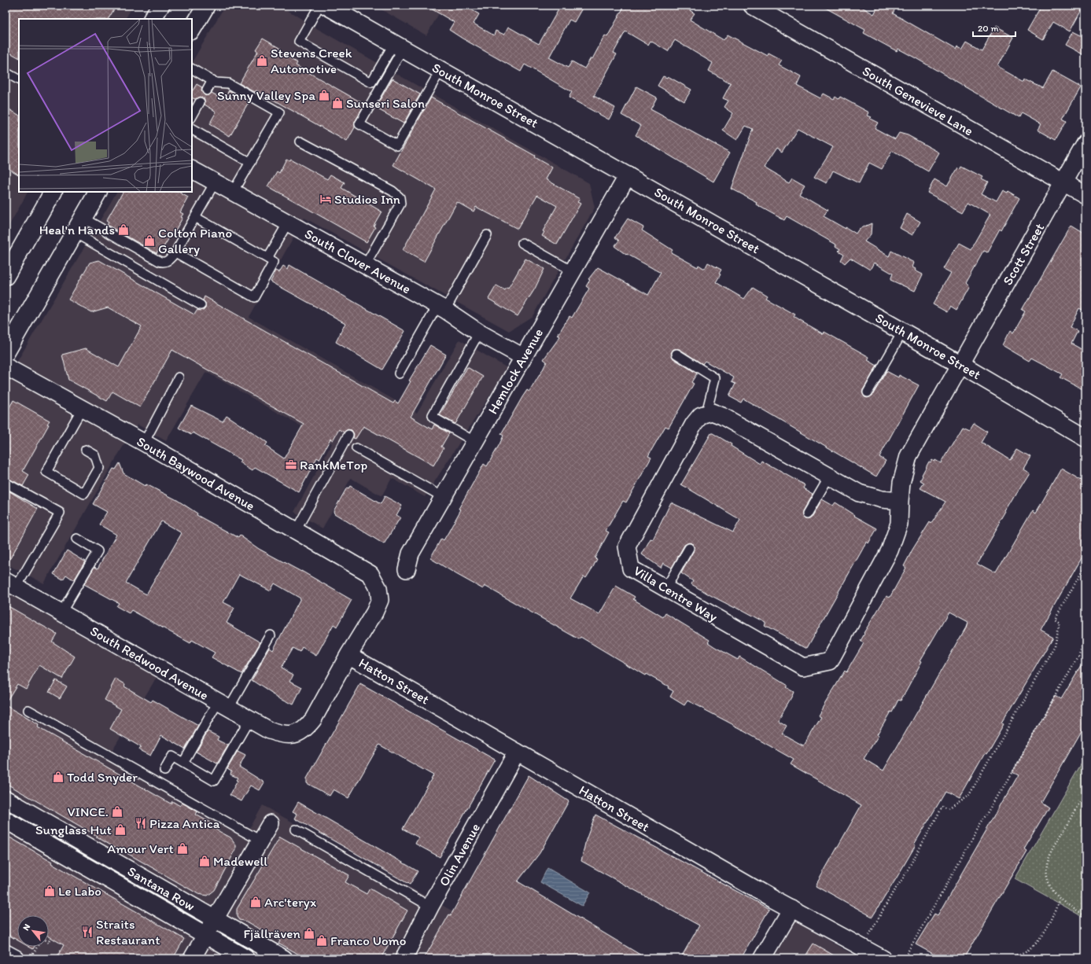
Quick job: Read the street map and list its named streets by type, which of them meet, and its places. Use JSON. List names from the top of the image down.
{
  "streets": {
    "main road": ["South Monroe Street"],
    "street": [
      "South Genevieve Lane",
      "Scott Street",
      "South Clover Avenue",
      "Hemlock Avenue",
      "South Baywood Avenue",
      "Villa Centre Way",
      "South Redwood Avenue",
      "Hatton Street",
      "Olin Avenue",
      "Santana Row"
    ]
  },
  "crossings": [
    ["South Monroe Street", "Scott Street"],
    ["South Monroe Street", "Hemlock Avenue"],
    ["South Monroe Street", "Villa Centre Way"],
    ["South Genevieve Lane", "Scott Street"],
    ["Scott Street", "Villa Centre Way"],
    ["South Clover Avenue", "Hemlock Avenue"],
    ["South Baywood Avenue", "South Redwood Avenue"],
    ["South Baywood Avenue", "Hatton Street"],
    ["South Redwood Avenue", "Hatton Street"],
    ["Hatton Street", "Olin Avenue"]
  ],
  "places": {
    "shop": [
      "Stevens Creek Automotive",
      "Sunny Valley Spa",
      "Sunseri Salon",
      "Heal'n Hands",
      "Colton Piano Gallery",
      "Todd Snyder",
      "VINCE.",
      "Sunglass Hut",
      "Amour Vert",
      "Madewell",
      "Le Labo",
      "Arc'teryx",
      "Fjällräven",
      "Franco Uomo"
    ],
    "hotel": ["Studios Inn"],
    "office": ["RankMeTop"],
    "restaurant": ["Pizza Antica", "Straits Restaurant"]
  },
  "scale_bar": "20 m",
  "north": "top left"
}
